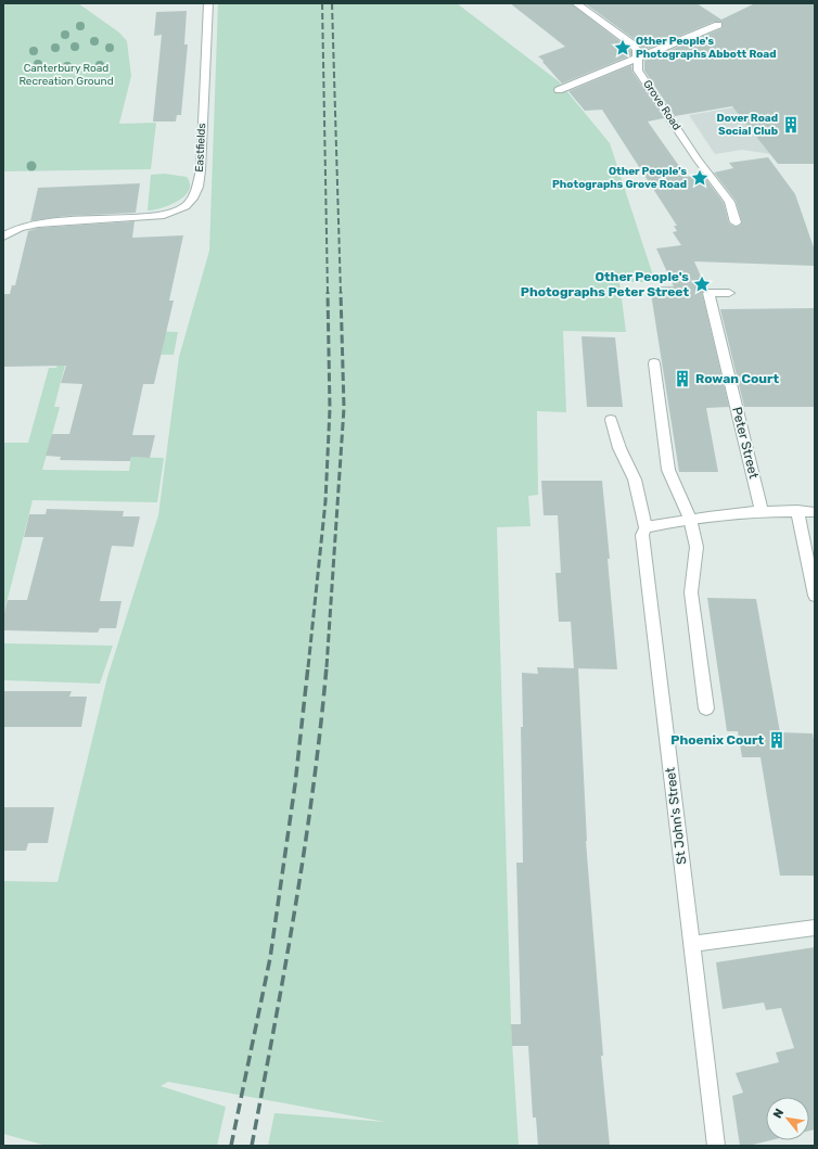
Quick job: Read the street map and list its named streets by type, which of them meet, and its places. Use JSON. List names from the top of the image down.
{
  "streets": {
    "street": [
      "Grove Road",
      "Eastfields",
      "Peter Street",
      "St John's Street"
    ]
  },
  "parks": ["Canterbury Road Recreation Ground"],
  "places": {
    "place": ["Other People's Photographs Abbott Road", "Other People's Photographs Grove Road", "Other People's Photographs Peter Street"],
    "building": ["Dover Road Social Club", "Rowan Court", "Phoenix Court"]
  },
  "north": "top left"
}
